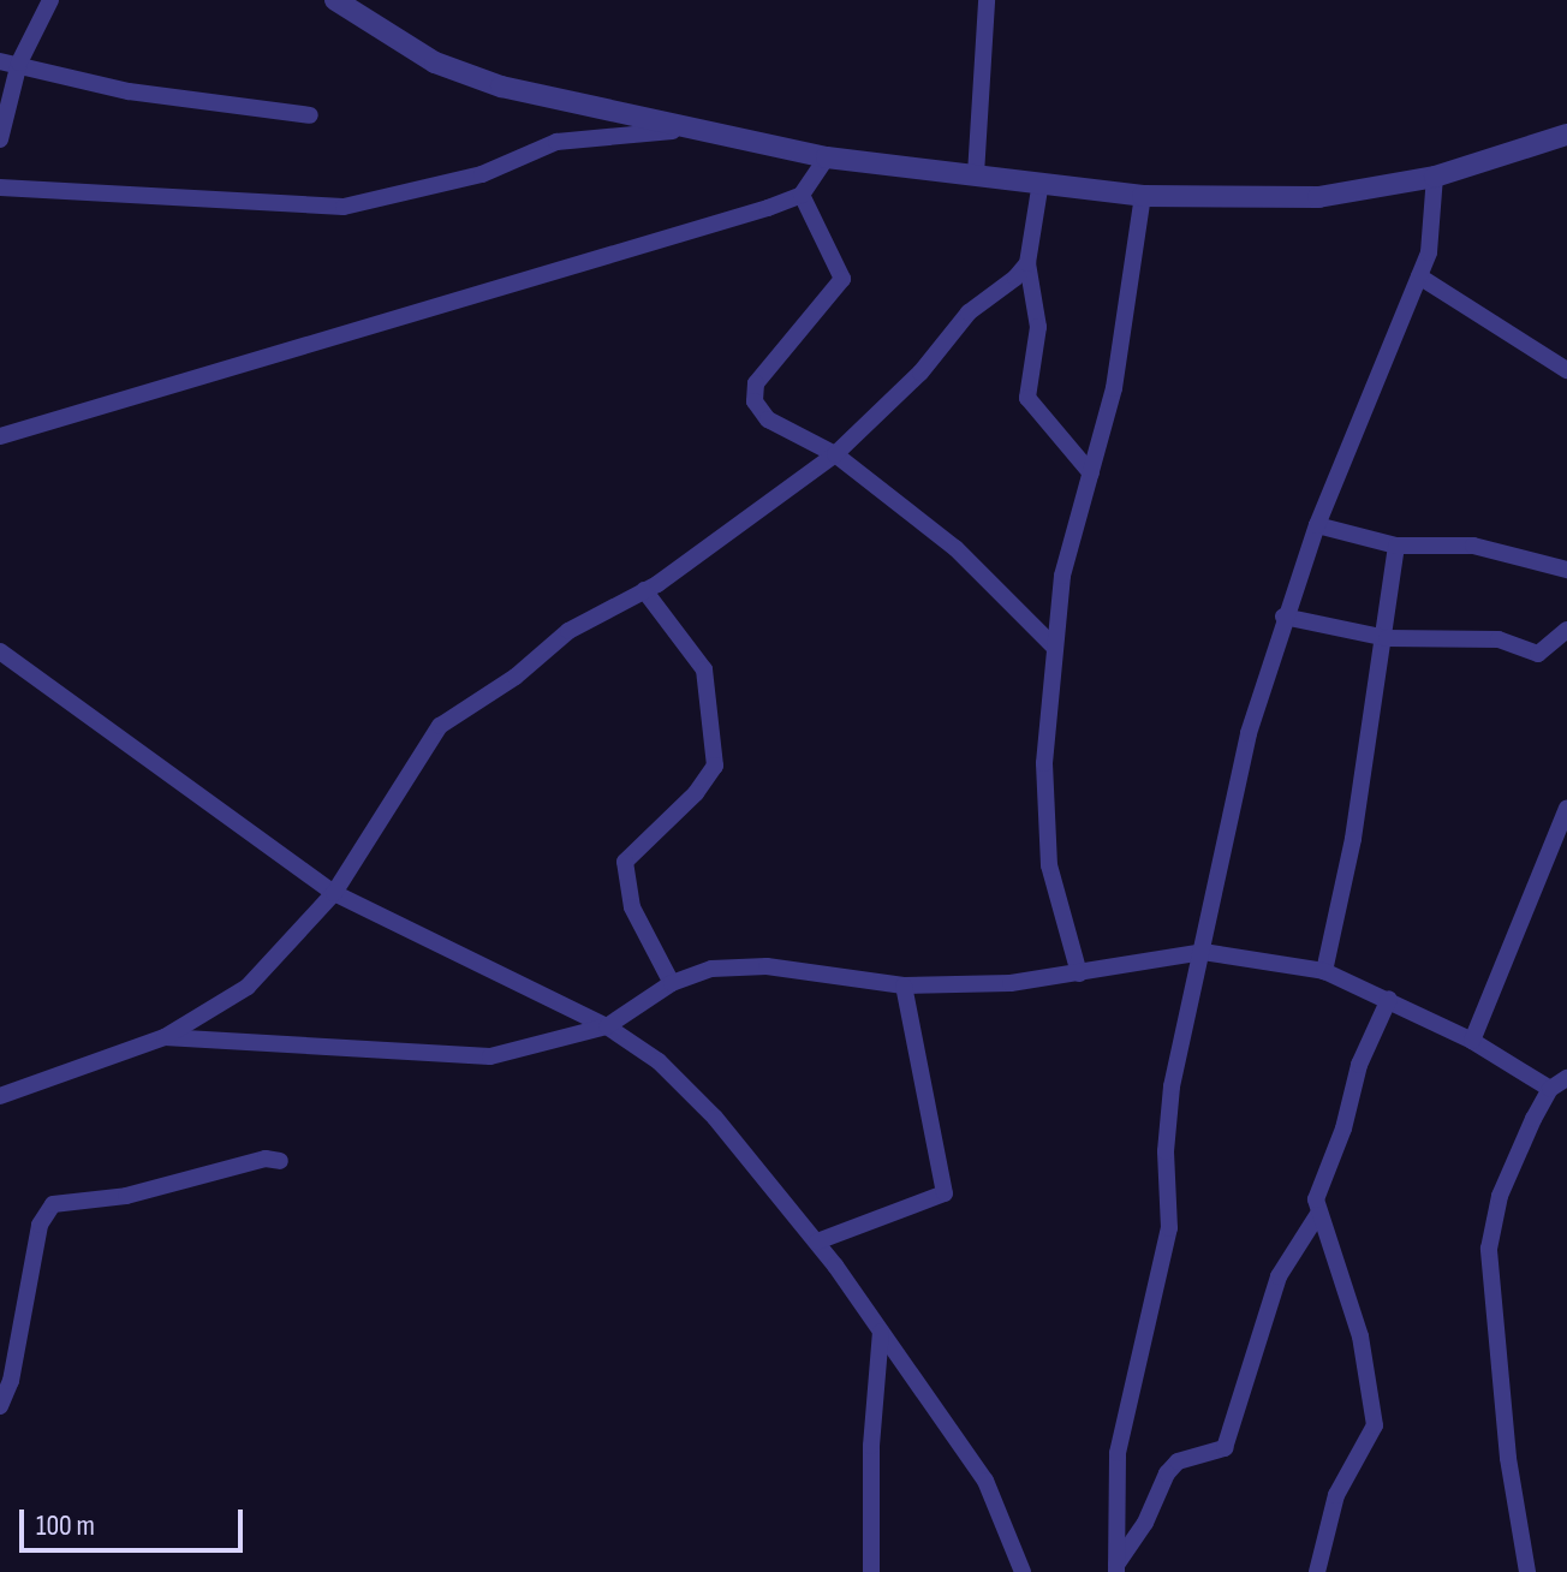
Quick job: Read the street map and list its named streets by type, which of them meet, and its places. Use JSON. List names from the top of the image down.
{
  "scale_bar": "100 m"
}
